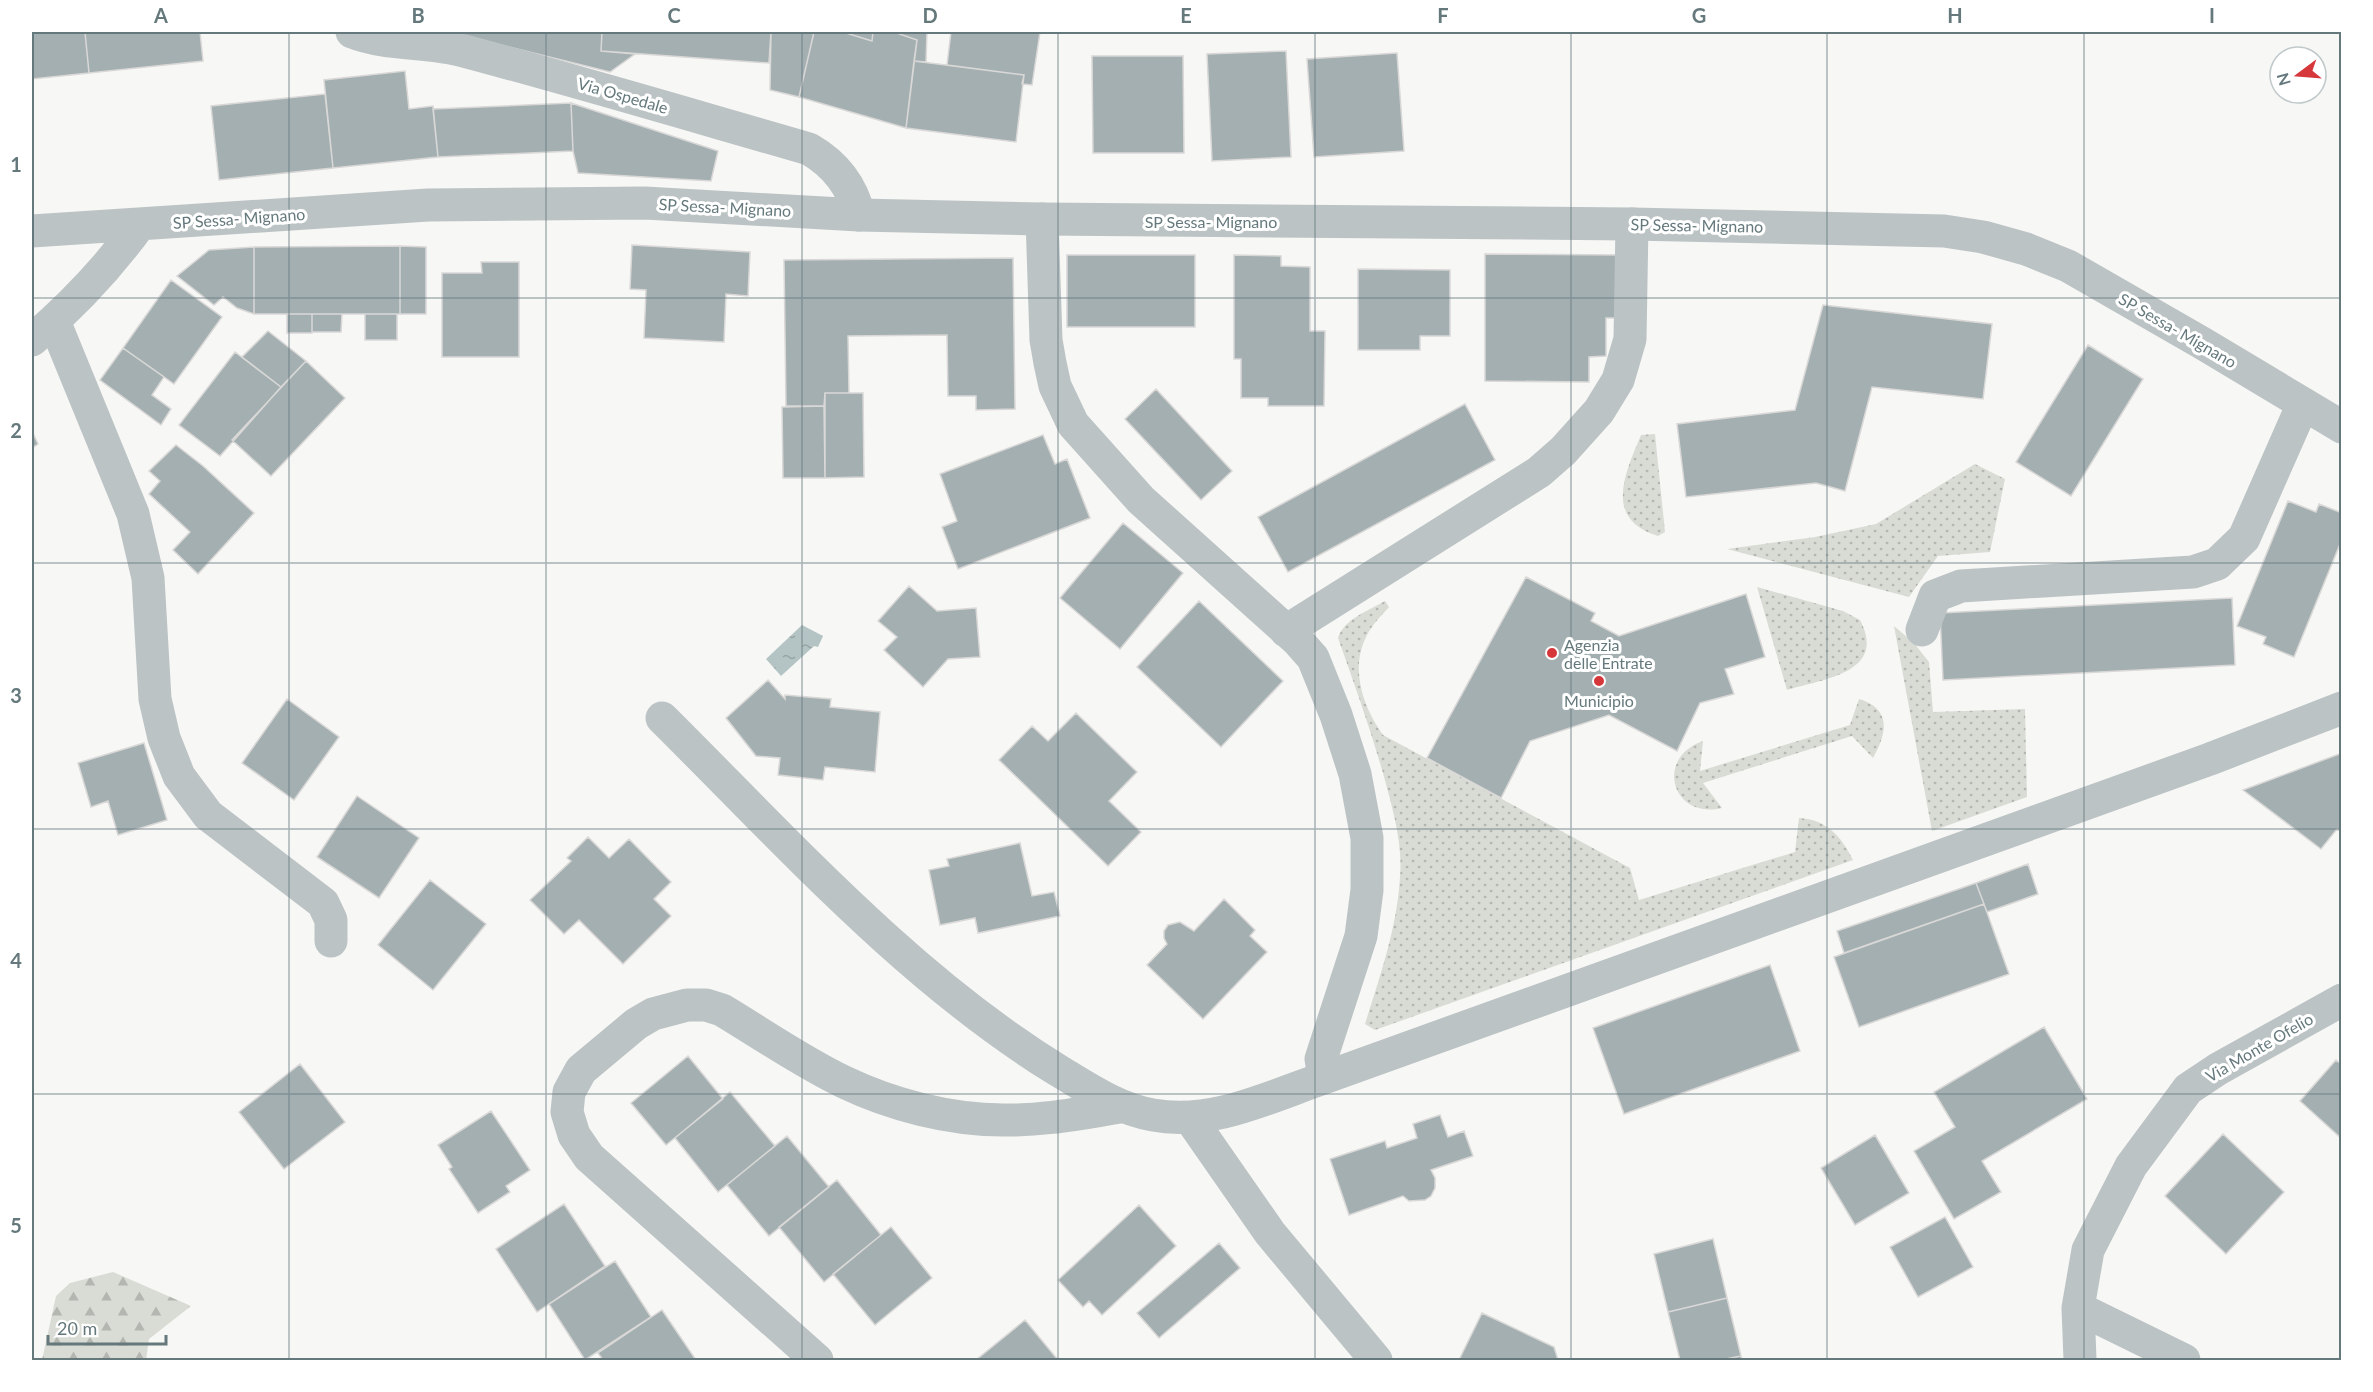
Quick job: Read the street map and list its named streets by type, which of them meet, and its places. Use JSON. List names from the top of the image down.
{
  "streets": {
    "street": ["Via Ospedale", "SP Sessa- Mignano", "Via Monte Ofelio"]
  },
  "crossings": [
    ["Via Ospedale", "SP Sessa- Mignano"]
  ],
  "places": ["Agenzia delle Entrate", "Municipio"],
  "scale_bar": "20 m",
  "north": "left",
  "grid": {
    "columns": [
      "A",
      "B",
      "C",
      "D",
      "E",
      "F",
      "G",
      "H",
      "I"
    ],
    "rows": [
      "1",
      "2",
      "3",
      "4",
      "5"
    ]
  }
}
